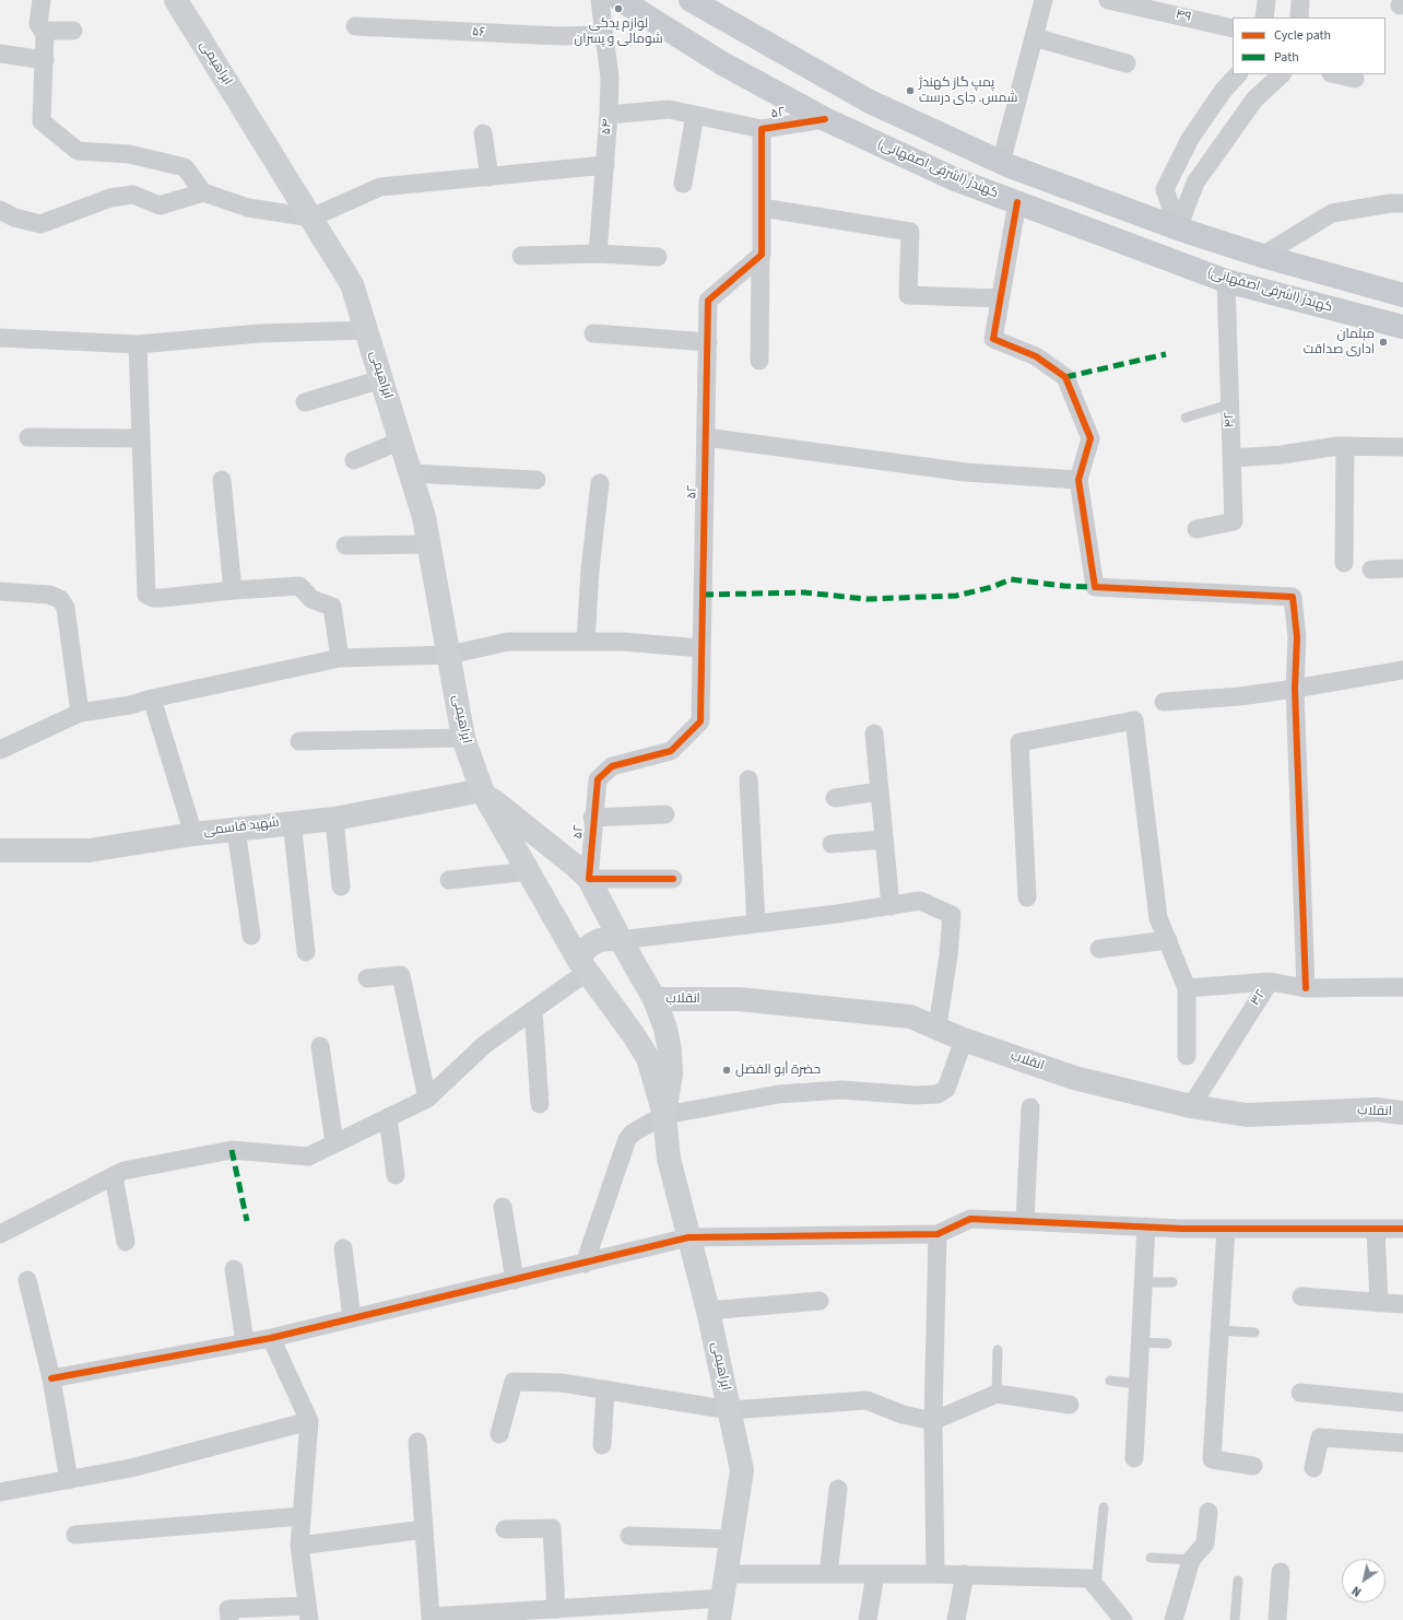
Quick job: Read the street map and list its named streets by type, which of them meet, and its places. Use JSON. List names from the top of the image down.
{
  "streets": {
    "main road": ["ابراهیمی", "کهندژ (اشرفی اصفهانی)"],
    "street": [
      "۴۹",
      "۵۶",
      "۵۲",
      "۵۴",
      "۴۲",
      "شهید قاسمی",
      "۳۲",
      "انقلاب"
    ]
  },
  "crossings": [
    ["۵۶", "۵۴"],
    ["ابراهیمی", "شهید قاسمی"],
    ["۵۲", "کهندژ (اشرفی اصفهانی)"],
    ["کهندژ (اشرفی اصفهانی)", "۴۲"],
    ["۳۲", "انقلاب"]
  ],
  "places": [
    "لوازم یدکی شومالی و پسران",
    "پمپ گاز کهندژ شمس. جای درست",
    "مبلمان اداری صداقت",
    "حضرة أبو الفضل"
  ],
  "legend": ["Cycle path", "Path"],
  "north": "bottom left"
}
